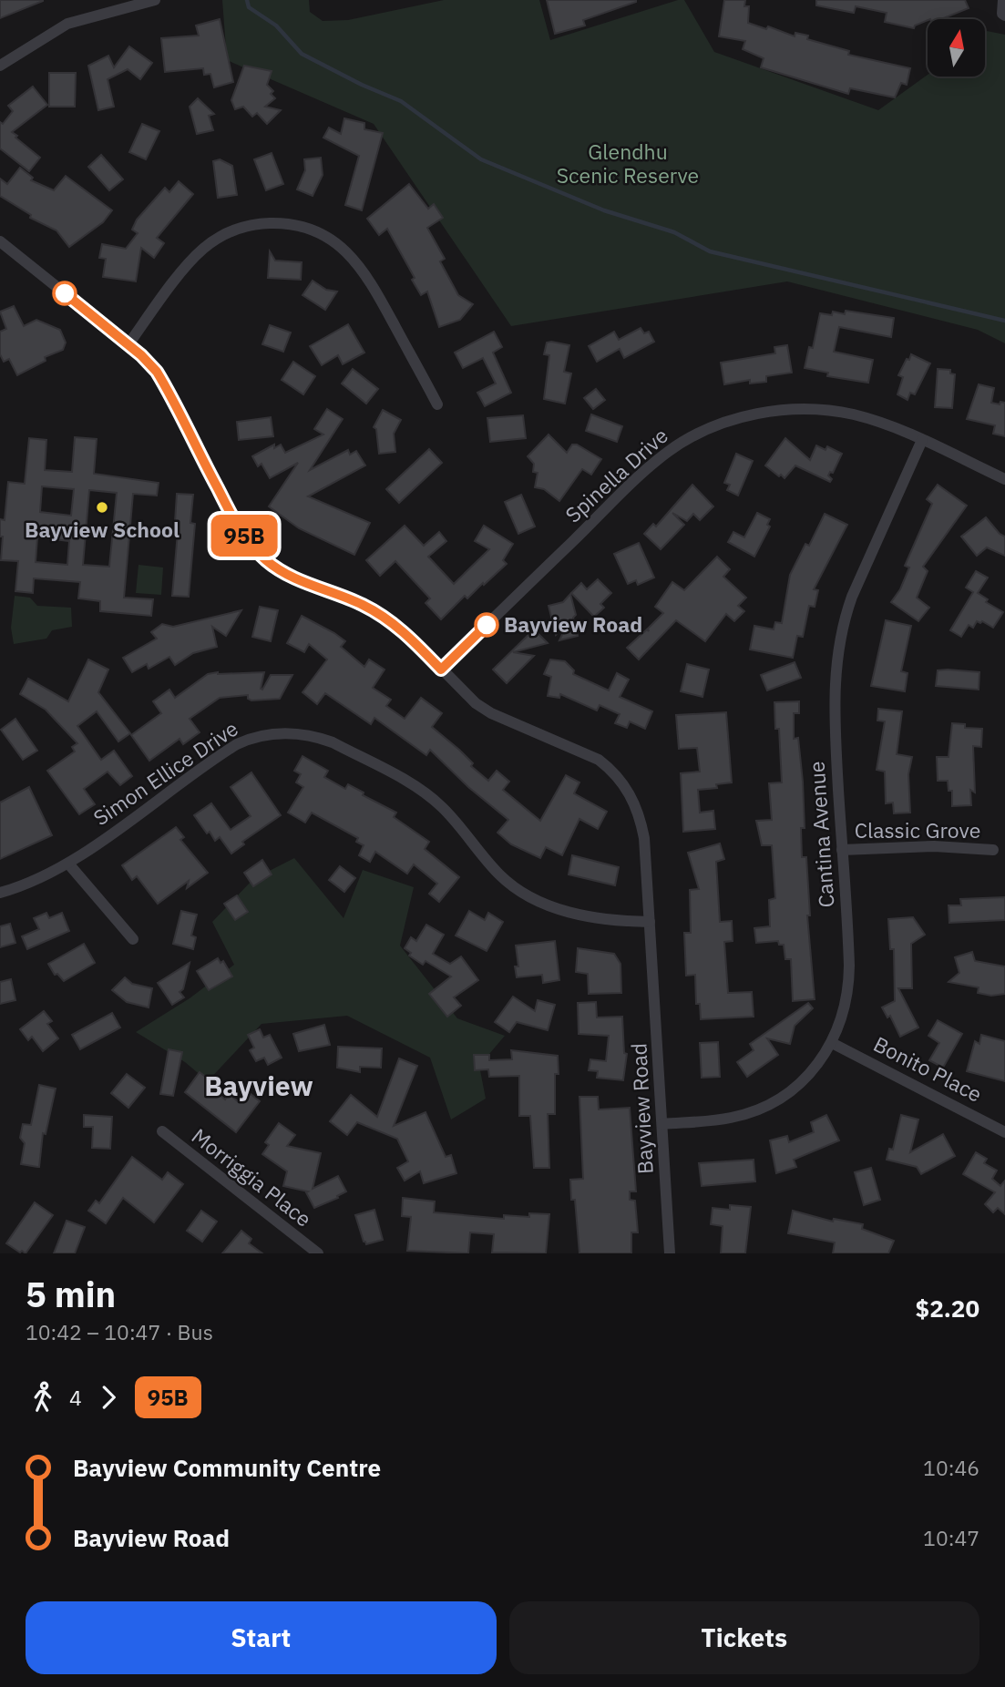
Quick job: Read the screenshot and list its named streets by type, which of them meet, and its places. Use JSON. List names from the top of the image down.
{
  "streets": {
    "street": [
      "Spinella Drive",
      "Simon Ellice Drive",
      "Classic Grove",
      "Cantina Avenue",
      "Bonito Place",
      "Bayview Road",
      "Morriggia Place"
    ]
  },
  "crossings": [
    ["Spinella Drive", "Cantina Avenue"],
    ["Spinella Drive", "Bayview Road"],
    ["Simon Ellice Drive", "Bayview Road"],
    ["Classic Grove", "Cantina Avenue"],
    ["Cantina Avenue", "Bonito Place"],
    ["Cantina Avenue", "Bayview Road"]
  ],
  "districts": ["Bayview"],
  "parks": ["Glendhu Scenic Reserve"],
  "places": ["Bayview School", "Bayview Road"],
  "lines": ["bus line 95B"],
  "north": "top",
  "page": {
    "on_map": "95B",
    "heading": ["5 min", "10:42 – 10:47 · Bus", "$2.20"],
    "legs": ["4", "95B"],
    "list": [
      {
        "name": "Bayview Community Centre",
        "value": "10:46"
      },
      {
        "name": "Bayview Road",
        "value": "10:47"
      }
    ],
    "buttons": ["Start", "Tickets"]
  }
}
